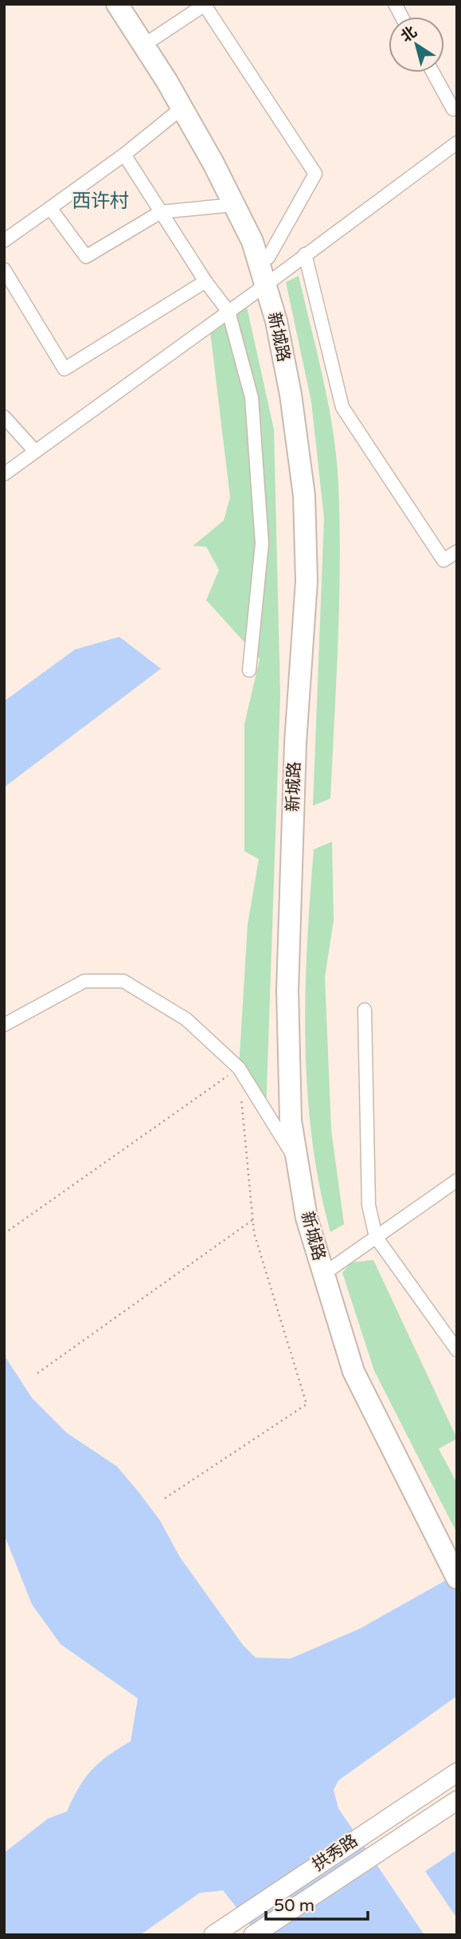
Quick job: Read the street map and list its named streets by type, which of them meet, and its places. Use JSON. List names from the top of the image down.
{
  "streets": {
    "main road": ["新城路", "拱秀路"]
  },
  "districts": ["西许村"],
  "scale_bar": "50 m",
  "north": "top left"
}
